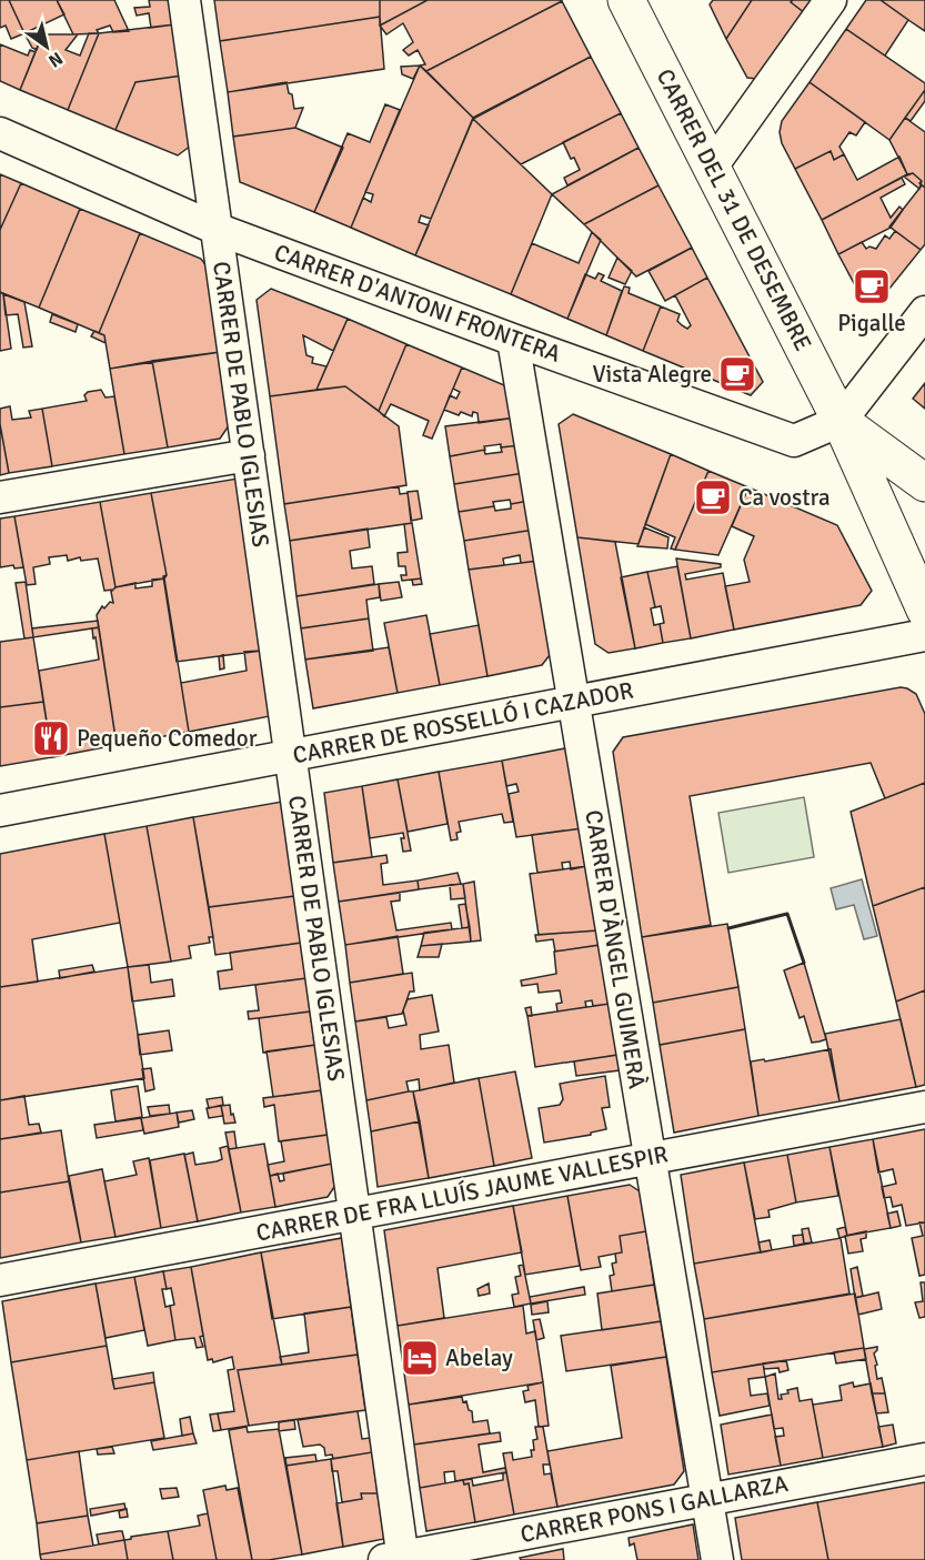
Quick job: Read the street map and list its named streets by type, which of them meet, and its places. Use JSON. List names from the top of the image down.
{
  "streets": {
    "main road": ["CARRER DEL 31 DE DESEMBRE"],
    "street": [
      "CARRER D'ANTONI FRONTERA",
      "CARRER DE PABLO IGLESIAS",
      "CARRER DE ROSSELLÓ I CAZADOR",
      "CARRER D'ÀNGEL GUIMERÀ",
      "CARRER DE FRA LLUÍS JAUME VALLESPIR",
      "CARRER PONS I GALLARZA"
    ]
  },
  "crossings": [
    ["CARRER DEL 31 DE DESEMBRE", "CARRER D'ANTONI FRONTERA"],
    ["CARRER D'ANTONI FRONTERA", "CARRER DE PABLO IGLESIAS"],
    ["CARRER D'ANTONI FRONTERA", "CARRER D'ÀNGEL GUIMERÀ"],
    ["CARRER DE PABLO IGLESIAS", "CARRER DE ROSSELLÓ I CAZADOR"],
    ["CARRER DE PABLO IGLESIAS", "CARRER DE FRA LLUÍS JAUME VALLESPIR"],
    ["CARRER DE PABLO IGLESIAS", "CARRER PONS I GALLARZA"],
    ["CARRER DE ROSSELLÓ I CAZADOR", "CARRER D'ÀNGEL GUIMERÀ"],
    ["CARRER D'ÀNGEL GUIMERÀ", "CARRER DE FRA LLUÍS JAUME VALLESPIR"],
    ["CARRER D'ÀNGEL GUIMERÀ", "CARRER PONS I GALLARZA"]
  ],
  "places": {
    "cafe": ["Pigalle", "Vista Alegre", "Ca vostra"],
    "restaurant": ["Pequeño Comedor"],
    "hotel": ["Abelay"]
  },
  "north": "bottom right"
}
